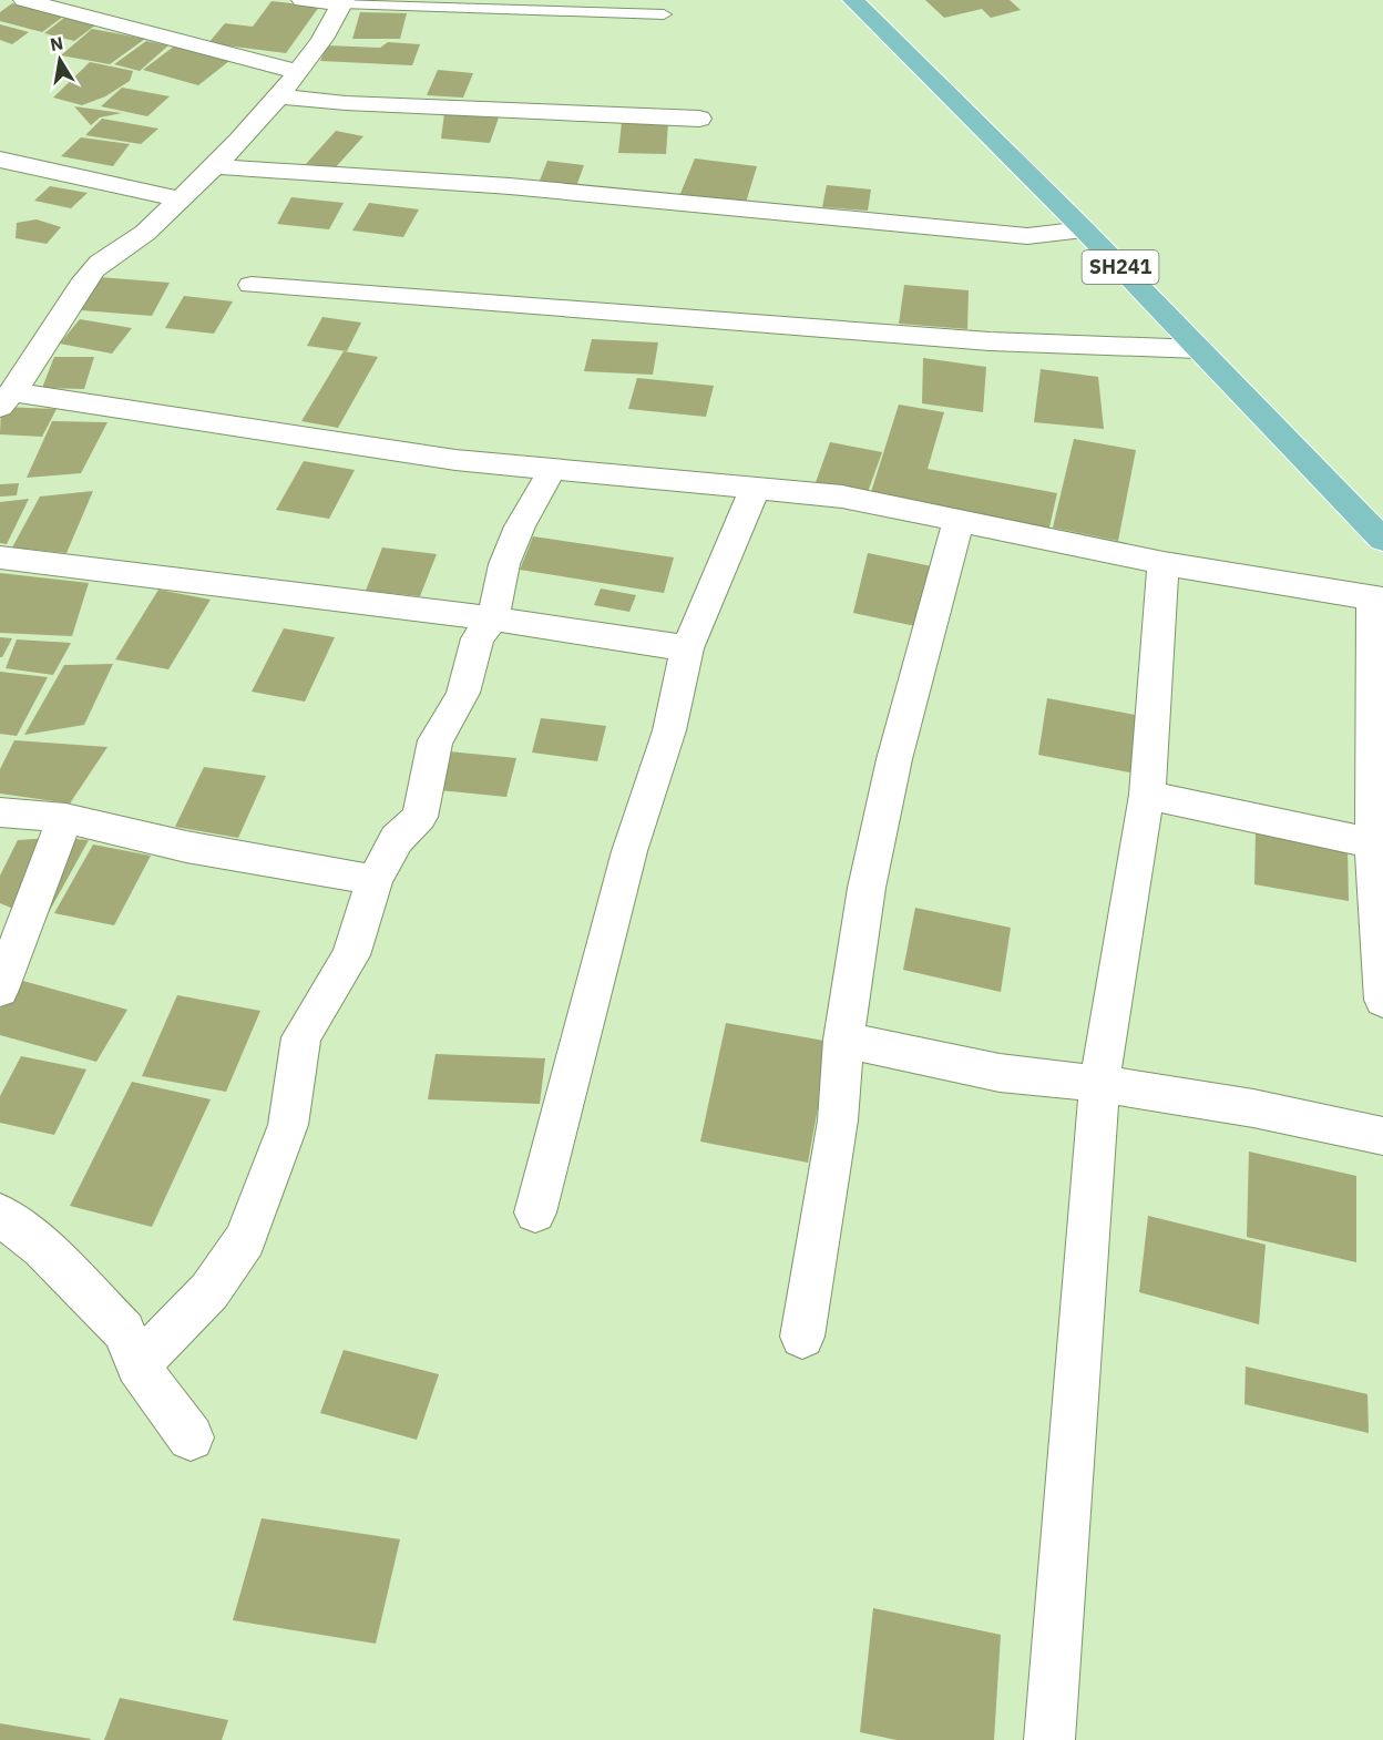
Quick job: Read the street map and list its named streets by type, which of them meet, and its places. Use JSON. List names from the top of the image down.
{
  "streets": {
    "main road": ["SH241"]
  },
  "north": "top"
}
